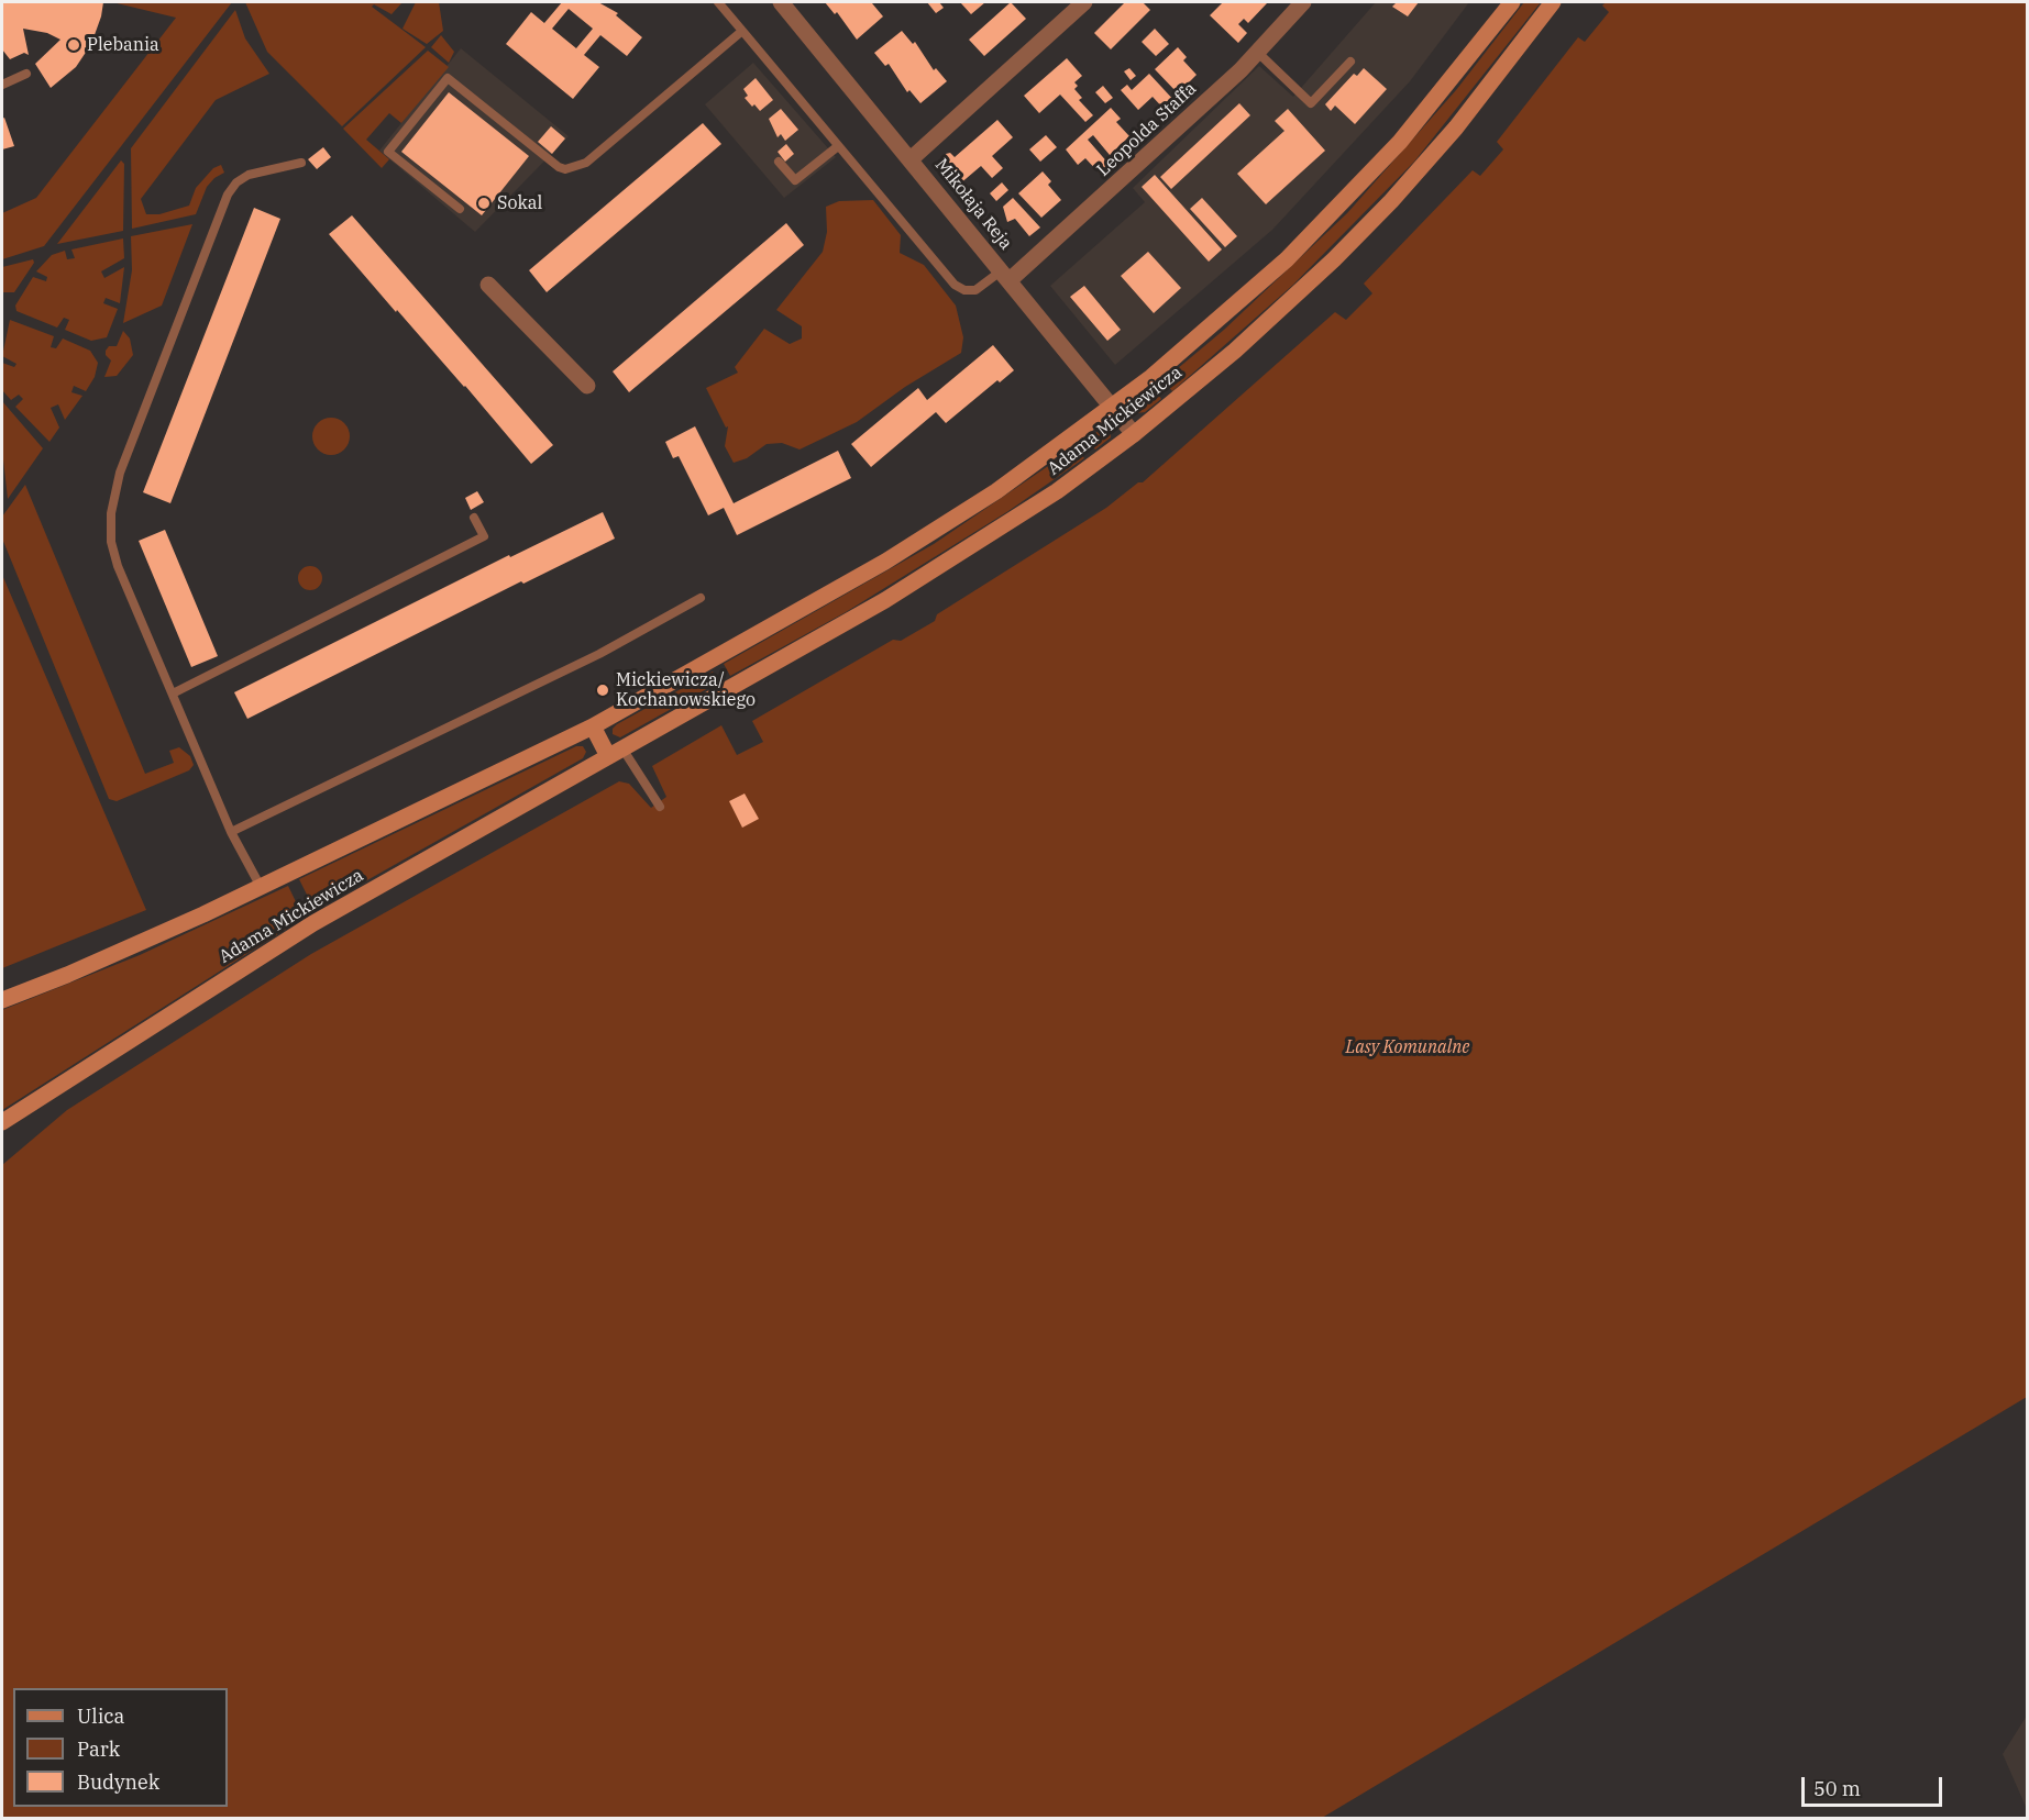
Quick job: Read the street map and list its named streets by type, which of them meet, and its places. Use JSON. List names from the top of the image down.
{
  "streets": {
    "street": ["Leopolda Staffa", "Mikołaja Reja", "Adama Mickiewicza"]
  },
  "crossings": [
    ["Leopolda Staffa", "Mikołaja Reja"],
    ["Mikołaja Reja", "Adama Mickiewicza"]
  ],
  "parks": ["Lasy Komunalne"],
  "places": ["Plebania", "Sokal", "Mickiewicza/ Kochanowskiego"],
  "legend": ["Ulica", "Park", "Budynek"],
  "scale_bar": "50 m"
}
